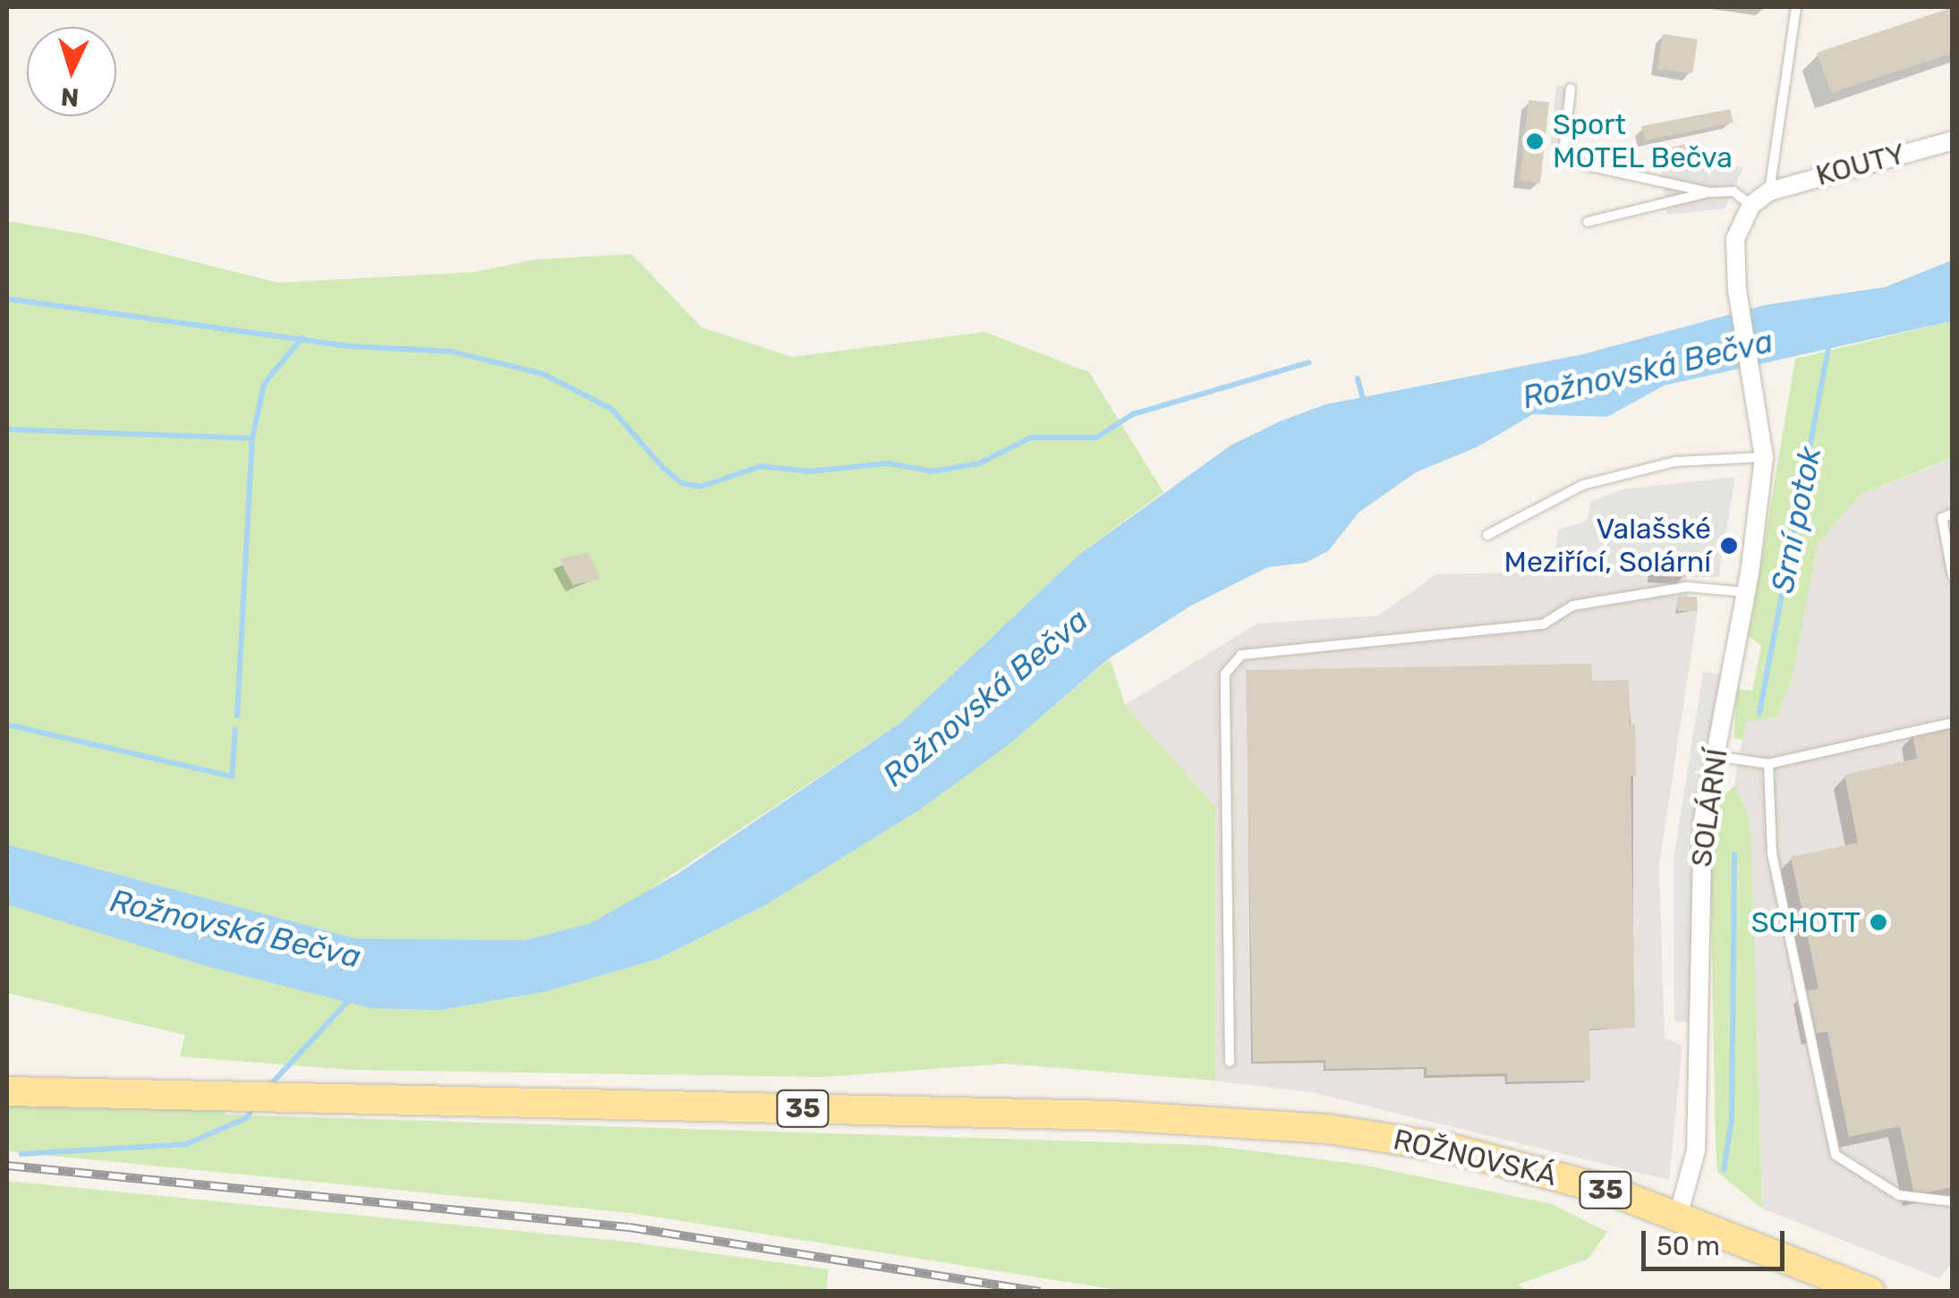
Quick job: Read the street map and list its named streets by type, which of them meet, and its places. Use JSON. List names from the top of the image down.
{
  "streets": {
    "main road": ["35", "ROŽNOVSKÁ"],
    "street": ["KOUTY", "SOLÁRNÍ"]
  },
  "crossings": [
    ["KOUTY", "SOLÁRNÍ"],
    ["SOLÁRNÍ", "ROŽNOVSKÁ"]
  ],
  "water": ["Rožnovská Bečva", "Srní potok"],
  "places": ["Sport MOTEL Bečva", "Valašské Meziřící, Solární", "SCHOTT"],
  "scale_bar": "50 m",
  "north": "bottom"
}
